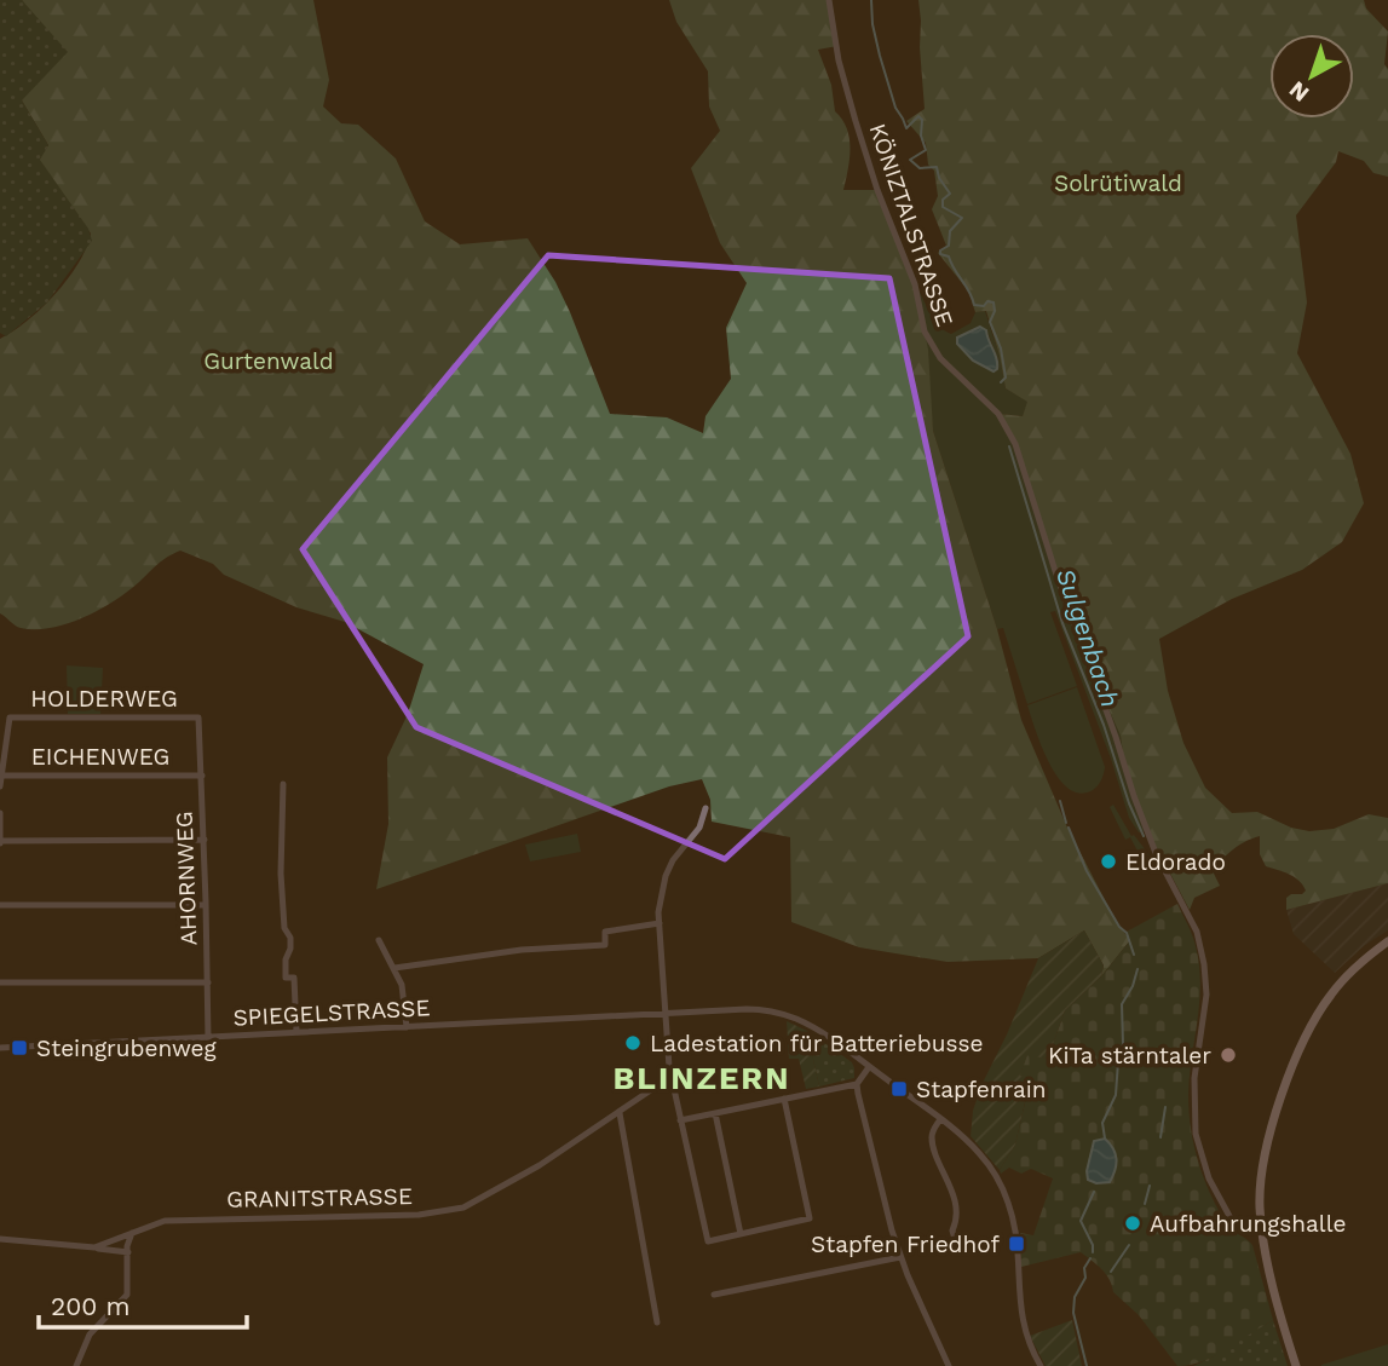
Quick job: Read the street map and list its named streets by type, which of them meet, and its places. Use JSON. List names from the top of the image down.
{
  "streets": {
    "street": [
      "KÖNIZTALSTRASSE",
      "HOLDERWEG",
      "EICHENWEG",
      "AHORNWEG",
      "SPIEGELSTRASSE",
      "GRANITSTRASSE"
    ]
  },
  "crossings": [
    ["HOLDERWEG", "AHORNWEG"],
    ["EICHENWEG", "AHORNWEG"],
    ["AHORNWEG", "SPIEGELSTRASSE"]
  ],
  "districts": ["BLINZERN"],
  "water": ["Sulgenbach"],
  "parks": ["Solrütiwald", "Gurtenwald"],
  "places": {
    "other": [
      "Eldorado",
      "Ladestation für Batteriebusse",
      "KiTa stärntaler",
      "Aufbahrungshalle"
    ],
    "transit": ["Steingrubenweg", "Stapfenrain", "Stapfen Friedhof"]
  },
  "scale_bar": "200 m",
  "north": "bottom left"
}
